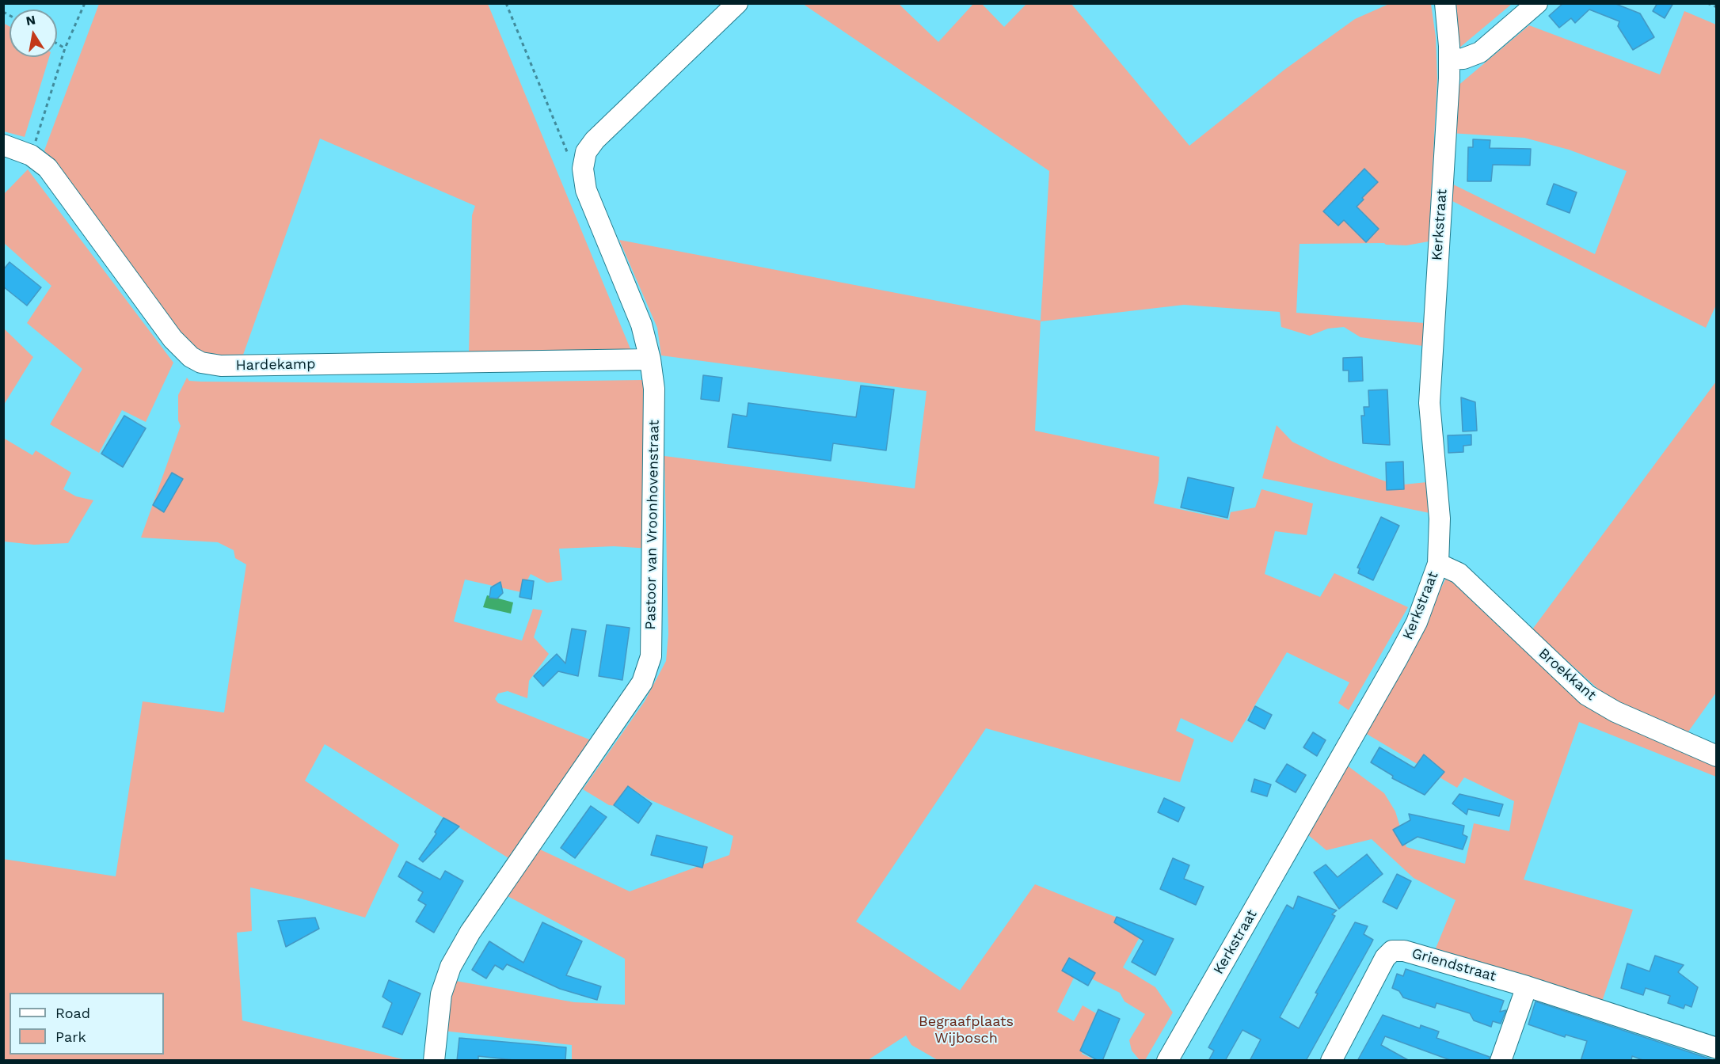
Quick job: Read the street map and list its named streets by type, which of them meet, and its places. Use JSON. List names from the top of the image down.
{
  "streets": {
    "street": [
      "Kerkstraat",
      "Hardekamp",
      "Pastoor van Vroonhovenstraat",
      "Broekkant",
      "Griendstraat"
    ]
  },
  "crossings": [
    ["Kerkstraat", "Broekkant"],
    ["Hardekamp", "Pastoor van Vroonhovenstraat"]
  ],
  "parks": ["Begraafplaats Wijbosch"],
  "legend": ["Road", "Park"],
  "north": "top"
}
